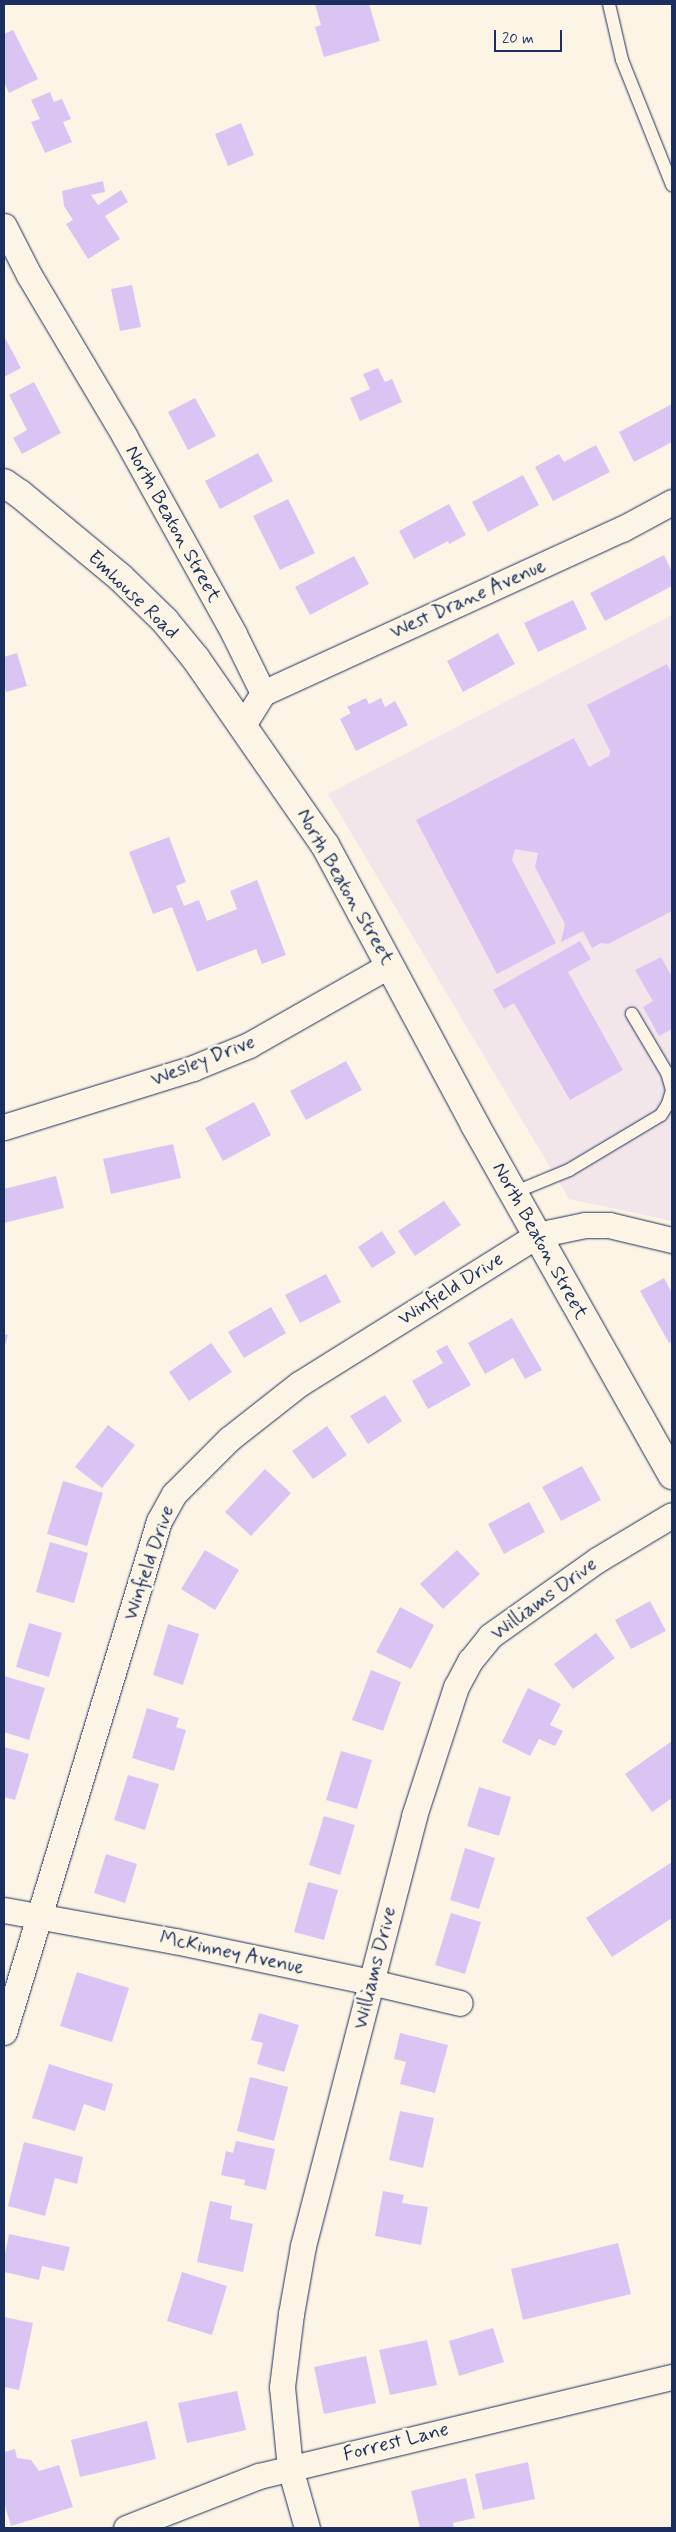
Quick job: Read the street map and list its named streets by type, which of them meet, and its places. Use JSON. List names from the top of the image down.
{
  "streets": {
    "main road": ["North Beaton Street", "Emhouse Road"],
    "street": [
      "West Drane Avenue",
      "Wesley Drive",
      "Winfield Drive",
      "Williams Drive",
      "McKinney Avenue",
      "Forrest Lane"
    ]
  },
  "crossings": [
    ["North Beaton Street", "Emhouse Road"],
    ["North Beaton Street", "West Drane Avenue"],
    ["North Beaton Street", "Wesley Drive"],
    ["North Beaton Street", "Winfield Drive"],
    ["Winfield Drive", "McKinney Avenue"],
    ["Williams Drive", "McKinney Avenue"],
    ["Williams Drive", "Forrest Lane"]
  ],
  "scale_bar": "20 m"
}
